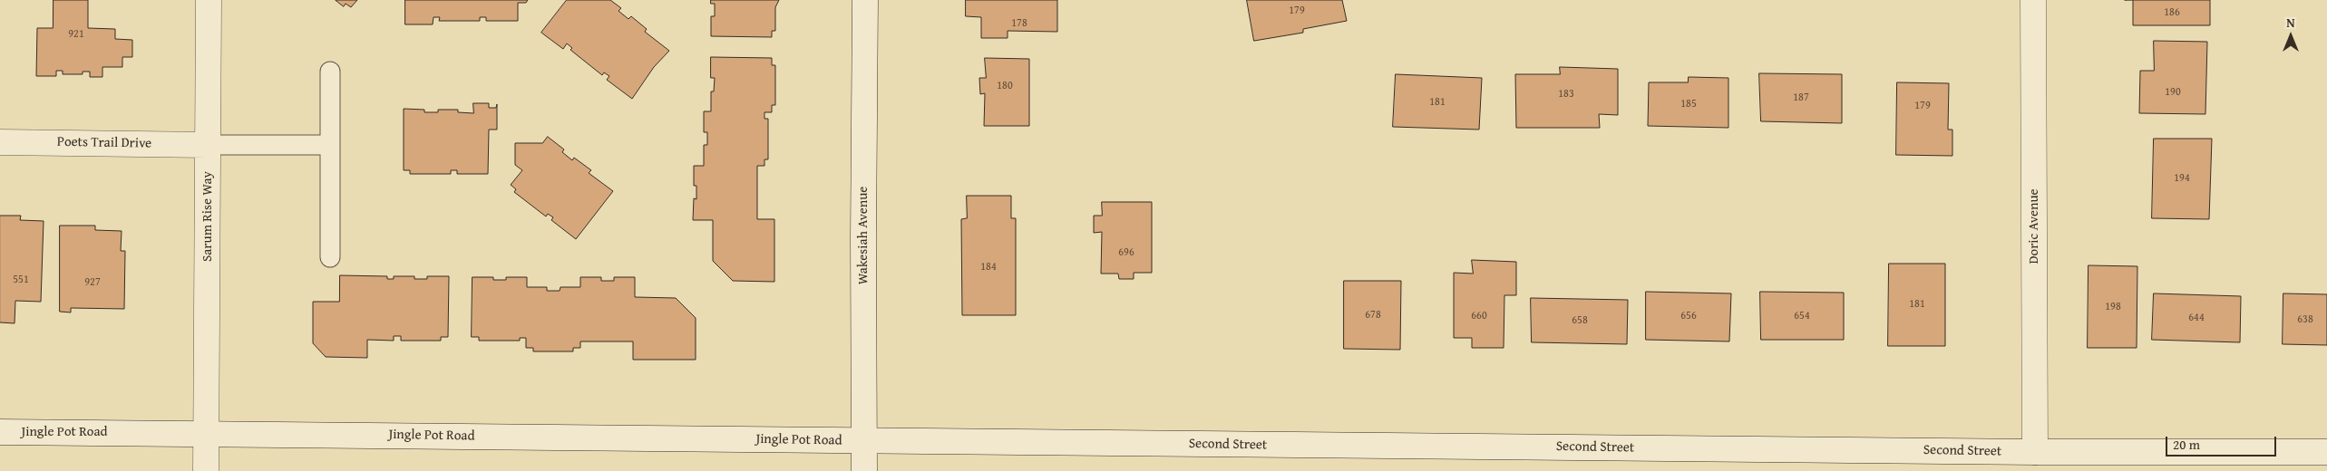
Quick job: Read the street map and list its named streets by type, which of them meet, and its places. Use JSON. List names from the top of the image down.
{
  "streets": {
    "street": [
      "Poets Trail Drive",
      "Sarum Rise Way",
      "Doric Avenue",
      "Wakesiah Avenue",
      "Jingle Pot Road",
      "Second Street"
    ]
  },
  "crossings": [
    ["Poets Trail Drive", "Sarum Rise Way"],
    ["Sarum Rise Way", "Jingle Pot Road"],
    ["Doric Avenue", "Second Street"],
    ["Wakesiah Avenue", "Jingle Pot Road"],
    ["Wakesiah Avenue", "Second Street"],
    ["Jingle Pot Road", "Second Street"]
  ],
  "house_numbers": [
    "179",
    "186",
    "178",
    "921",
    "180",
    "190",
    "183",
    "187",
    "181",
    "185",
    "179",
    "194",
    "696",
    "184",
    "551",
    "927",
    "181",
    "198",
    "678",
    "660",
    "656",
    "654",
    "644",
    "638",
    "658"
  ],
  "scale_bar": "20 m",
  "north": "top"
}
